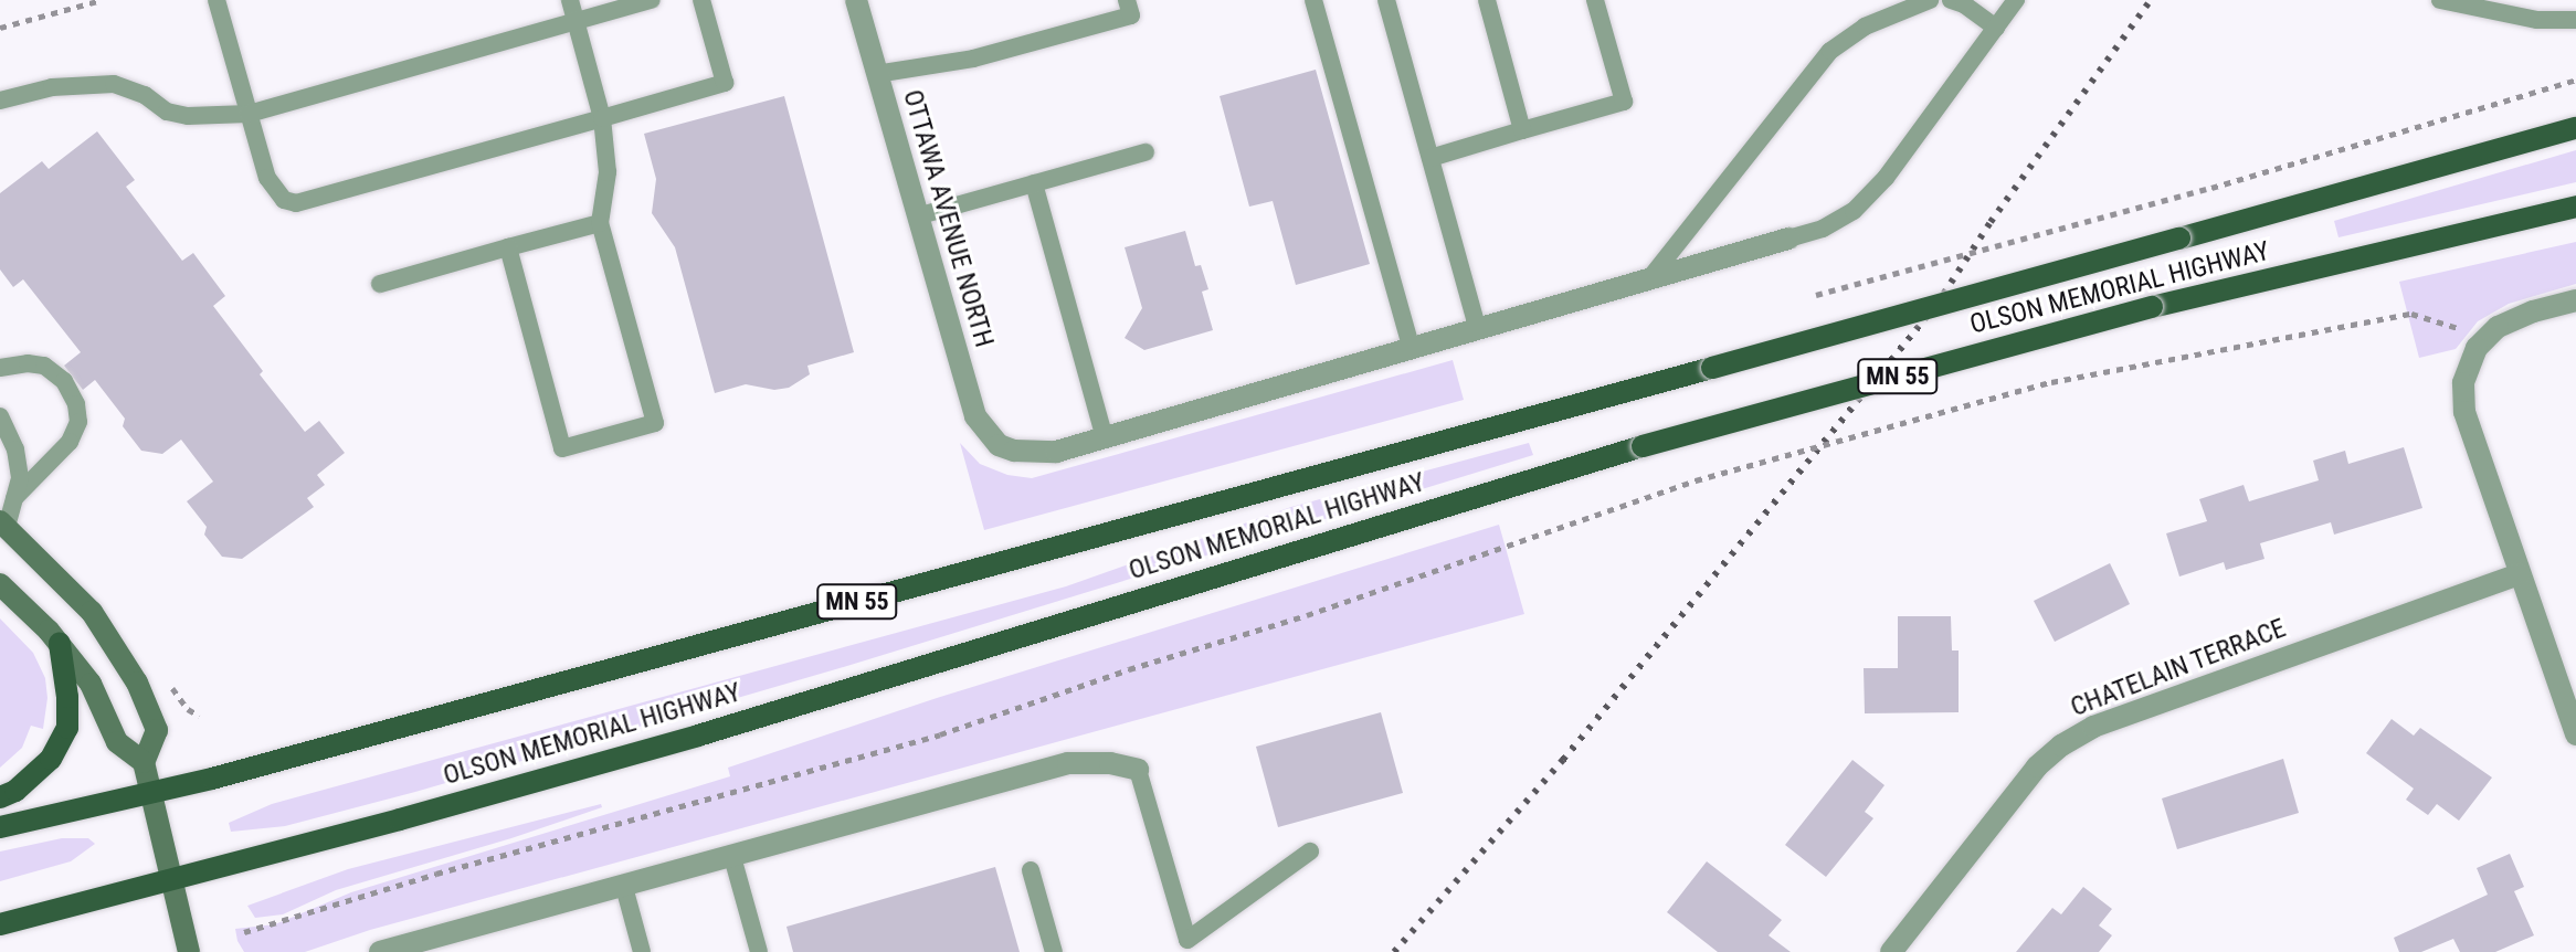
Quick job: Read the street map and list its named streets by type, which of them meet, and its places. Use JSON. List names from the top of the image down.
{
  "streets": {
    "main road": ["OLSON MEMORIAL HIGHWAY", "MN 55"],
    "street": ["OTTAWA AVENUE NORTH", "CHATELAIN TERRACE"]
  }
}
